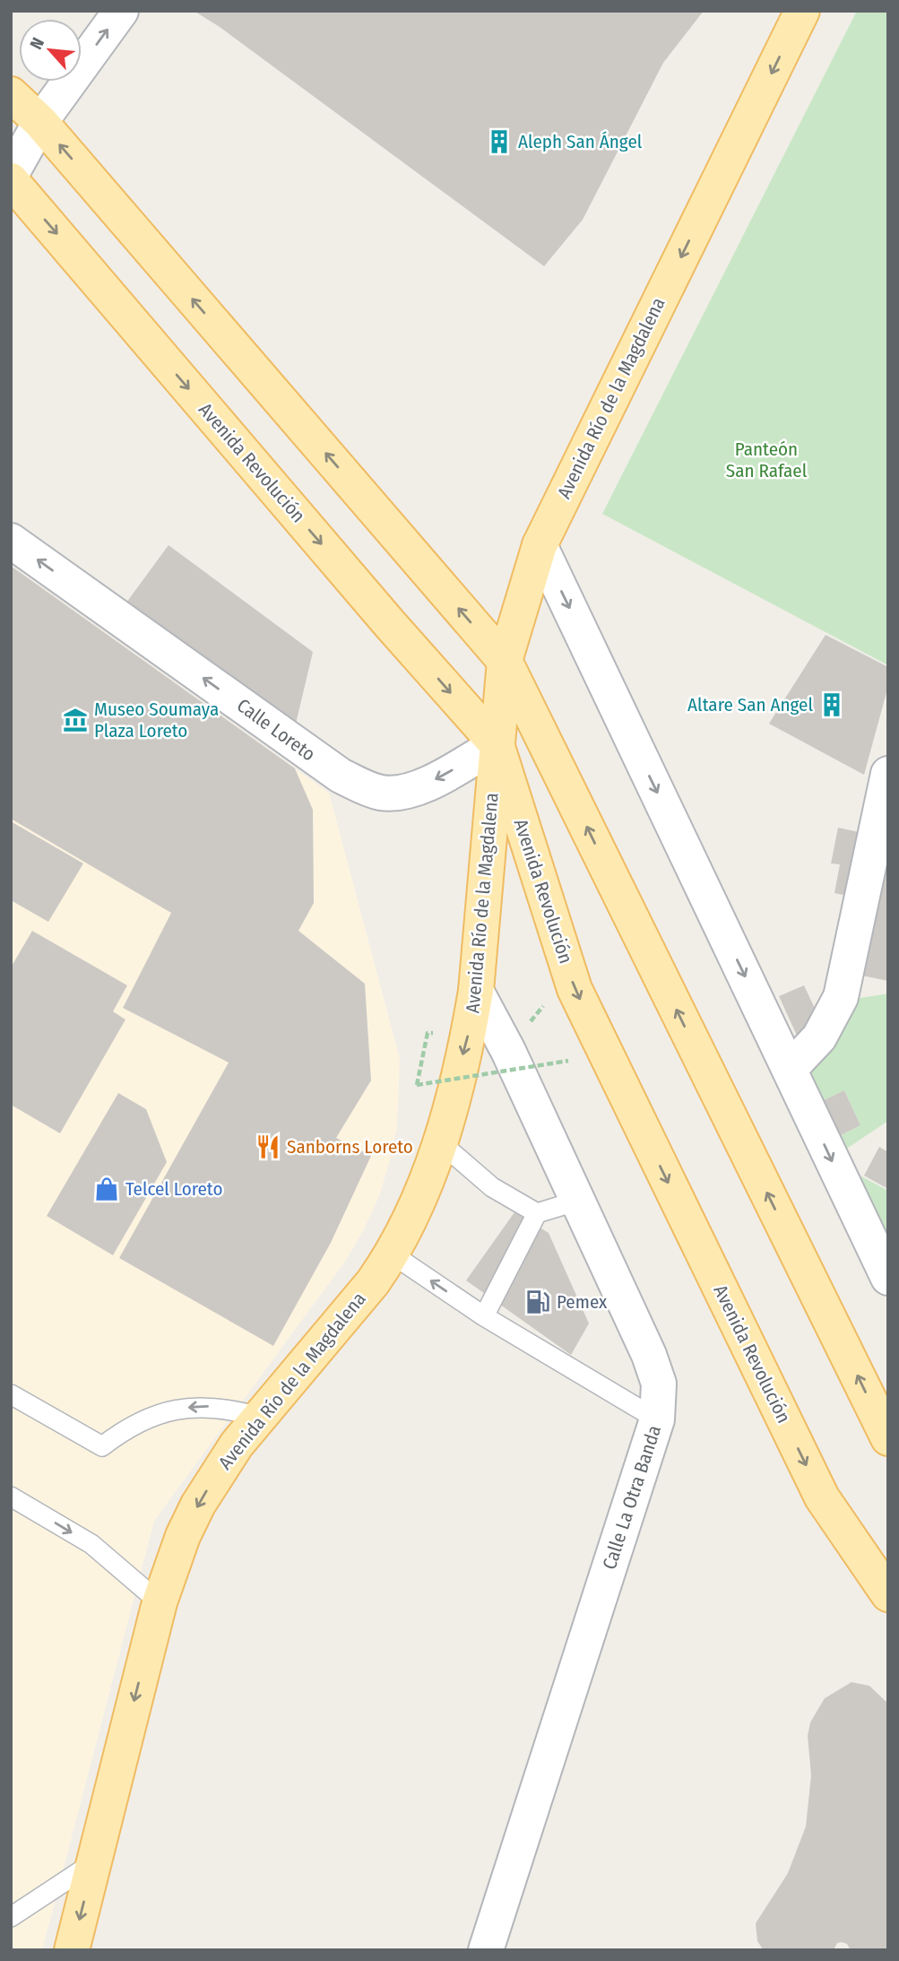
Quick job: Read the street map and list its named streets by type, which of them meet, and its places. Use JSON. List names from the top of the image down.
{
  "streets": {
    "main road": ["Avenida Río de la Magdalena", "Avenida Revolución"],
    "street": ["Calle Loreto", "Calle La Otra Banda"]
  },
  "crossings": [
    ["Avenida Río de la Magdalena", "Avenida Revolución"],
    ["Avenida Río de la Magdalena", "Calle Loreto"],
    ["Avenida Río de la Magdalena", "Calle La Otra Banda"],
    ["Avenida Revolución", "Calle Loreto"]
  ],
  "one_way": ["Avenida Río de la Magdalena", "Calle Loreto"],
  "parks": ["Panteón San Rafael"],
  "places": {
    "building": ["Aleph San Ángel", "Altare San Angel"],
    "museum": ["Museo Soumaya Plaza Loreto"],
    "restaurant": ["Sanborns Loreto"],
    "shop": ["Telcel Loreto"],
    "fuel station": ["Pemex"]
  },
  "north": "top left"
}
